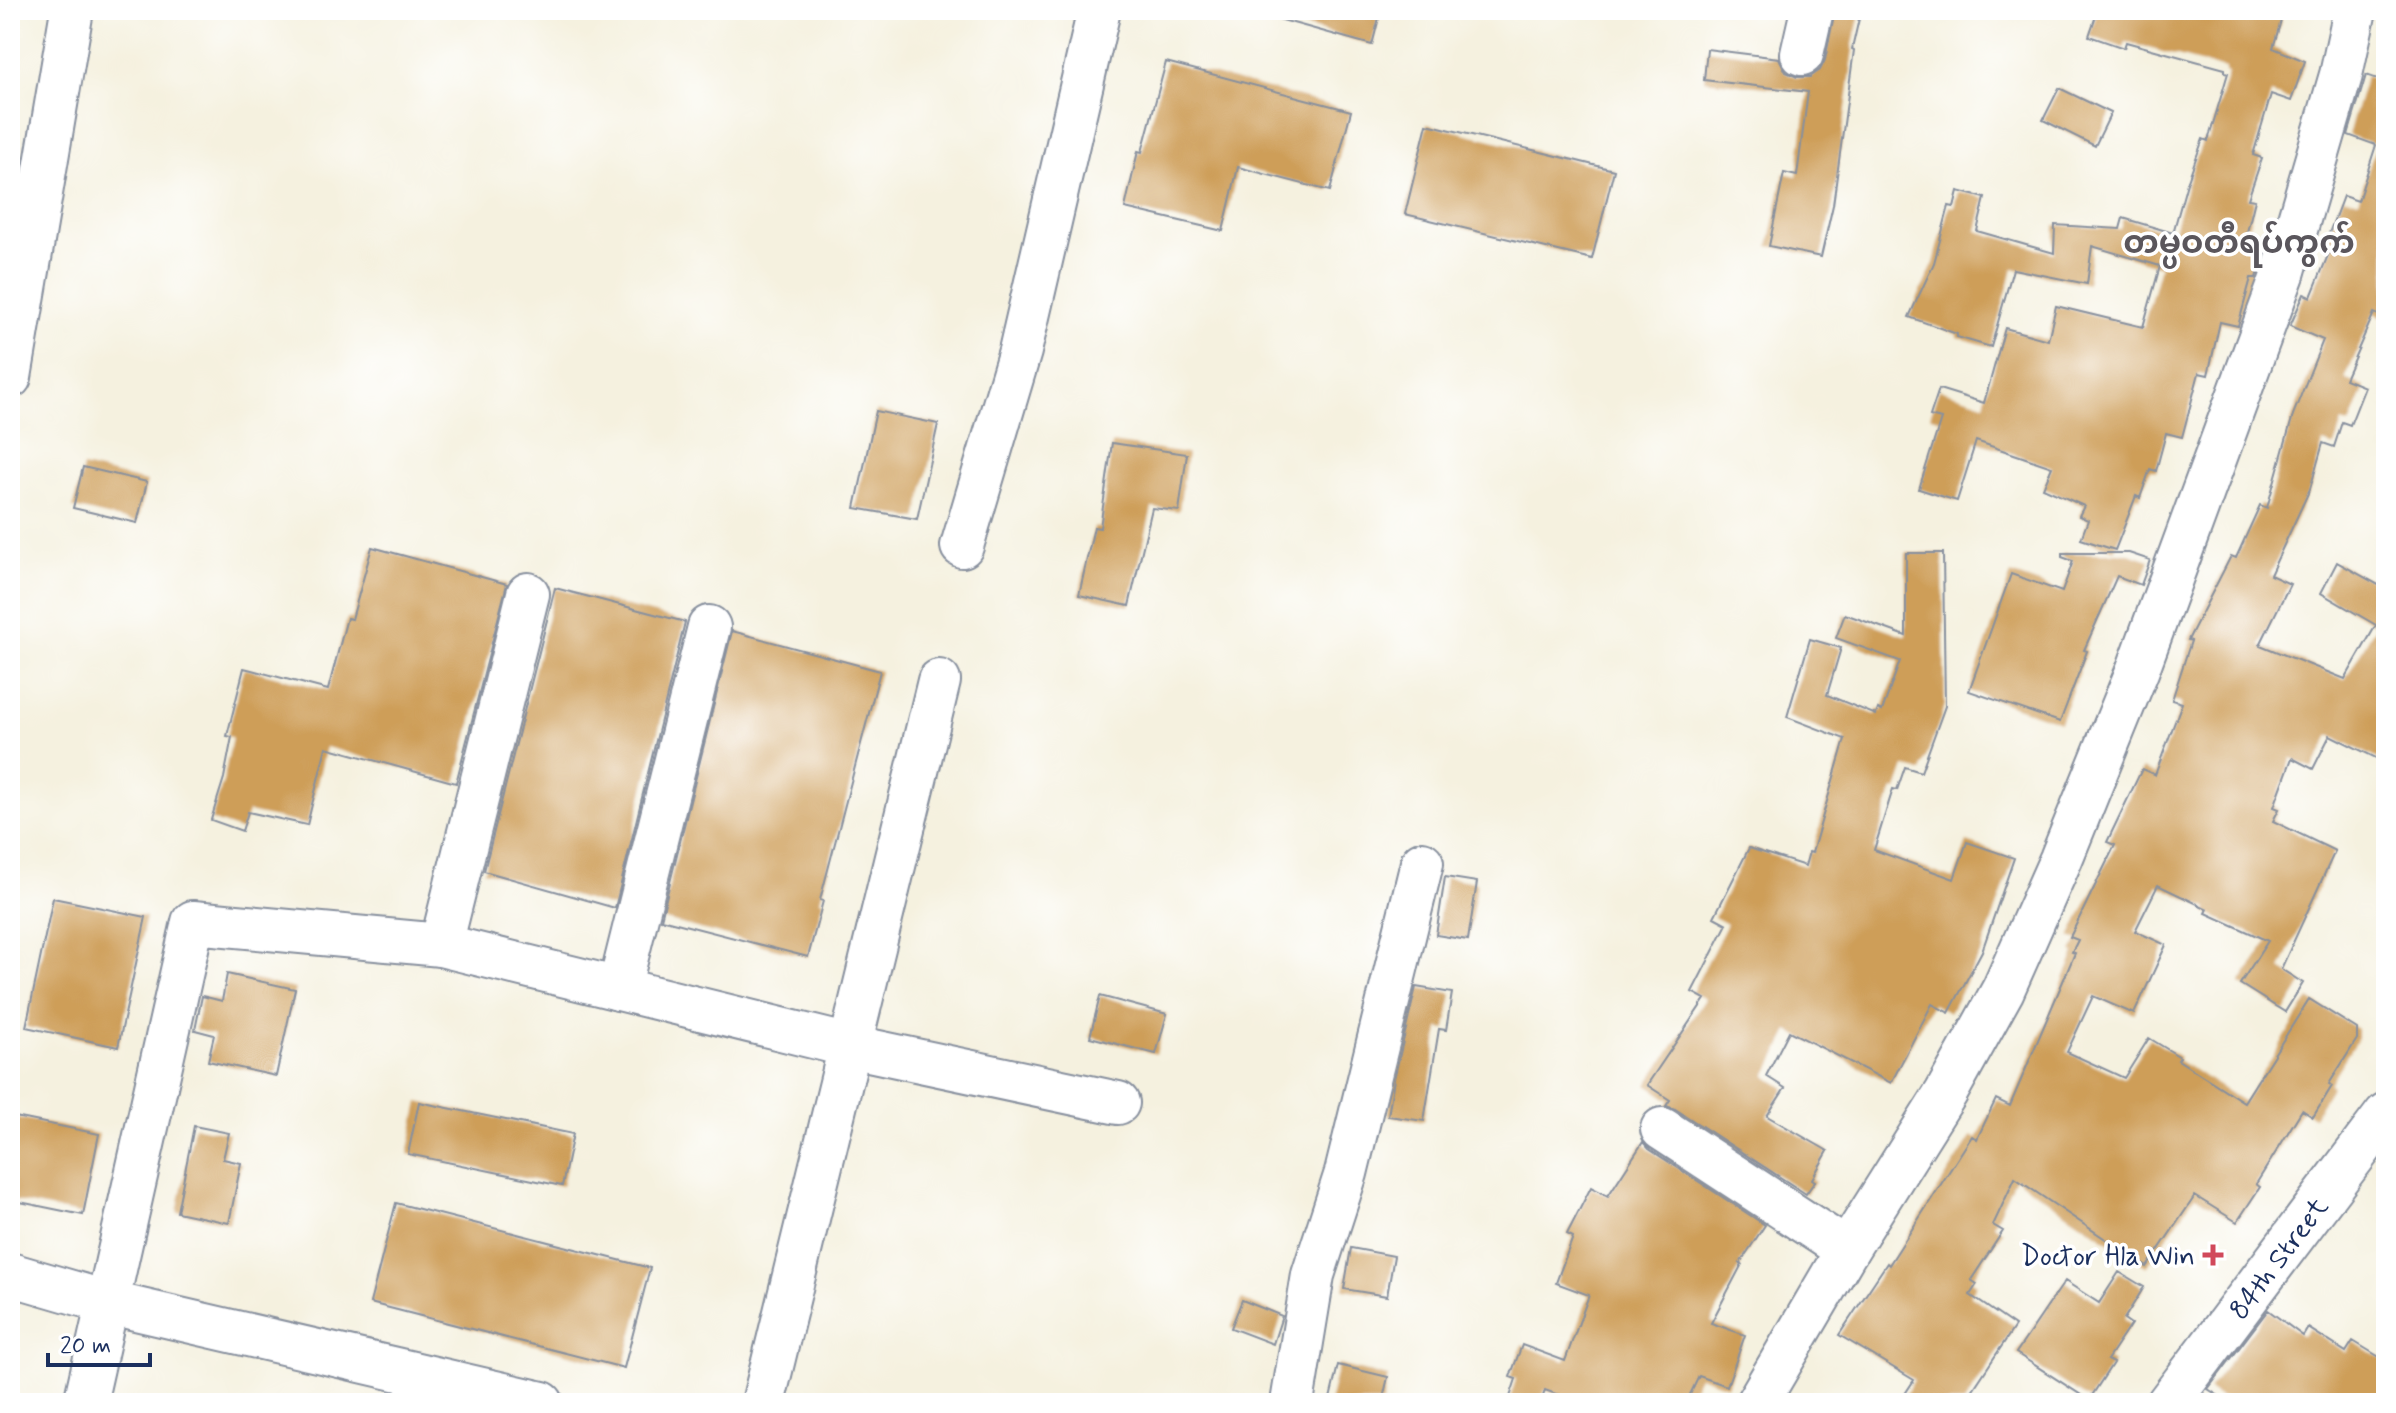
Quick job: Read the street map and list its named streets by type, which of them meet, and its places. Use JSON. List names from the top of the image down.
{
  "streets": {
    "street": ["84th Street"]
  },
  "districts": ["တမ္ပဝတီရပ်ကွက်"],
  "places": {
    "health": ["Doctor Hla Win"]
  },
  "scale_bar": "20 m"
}
